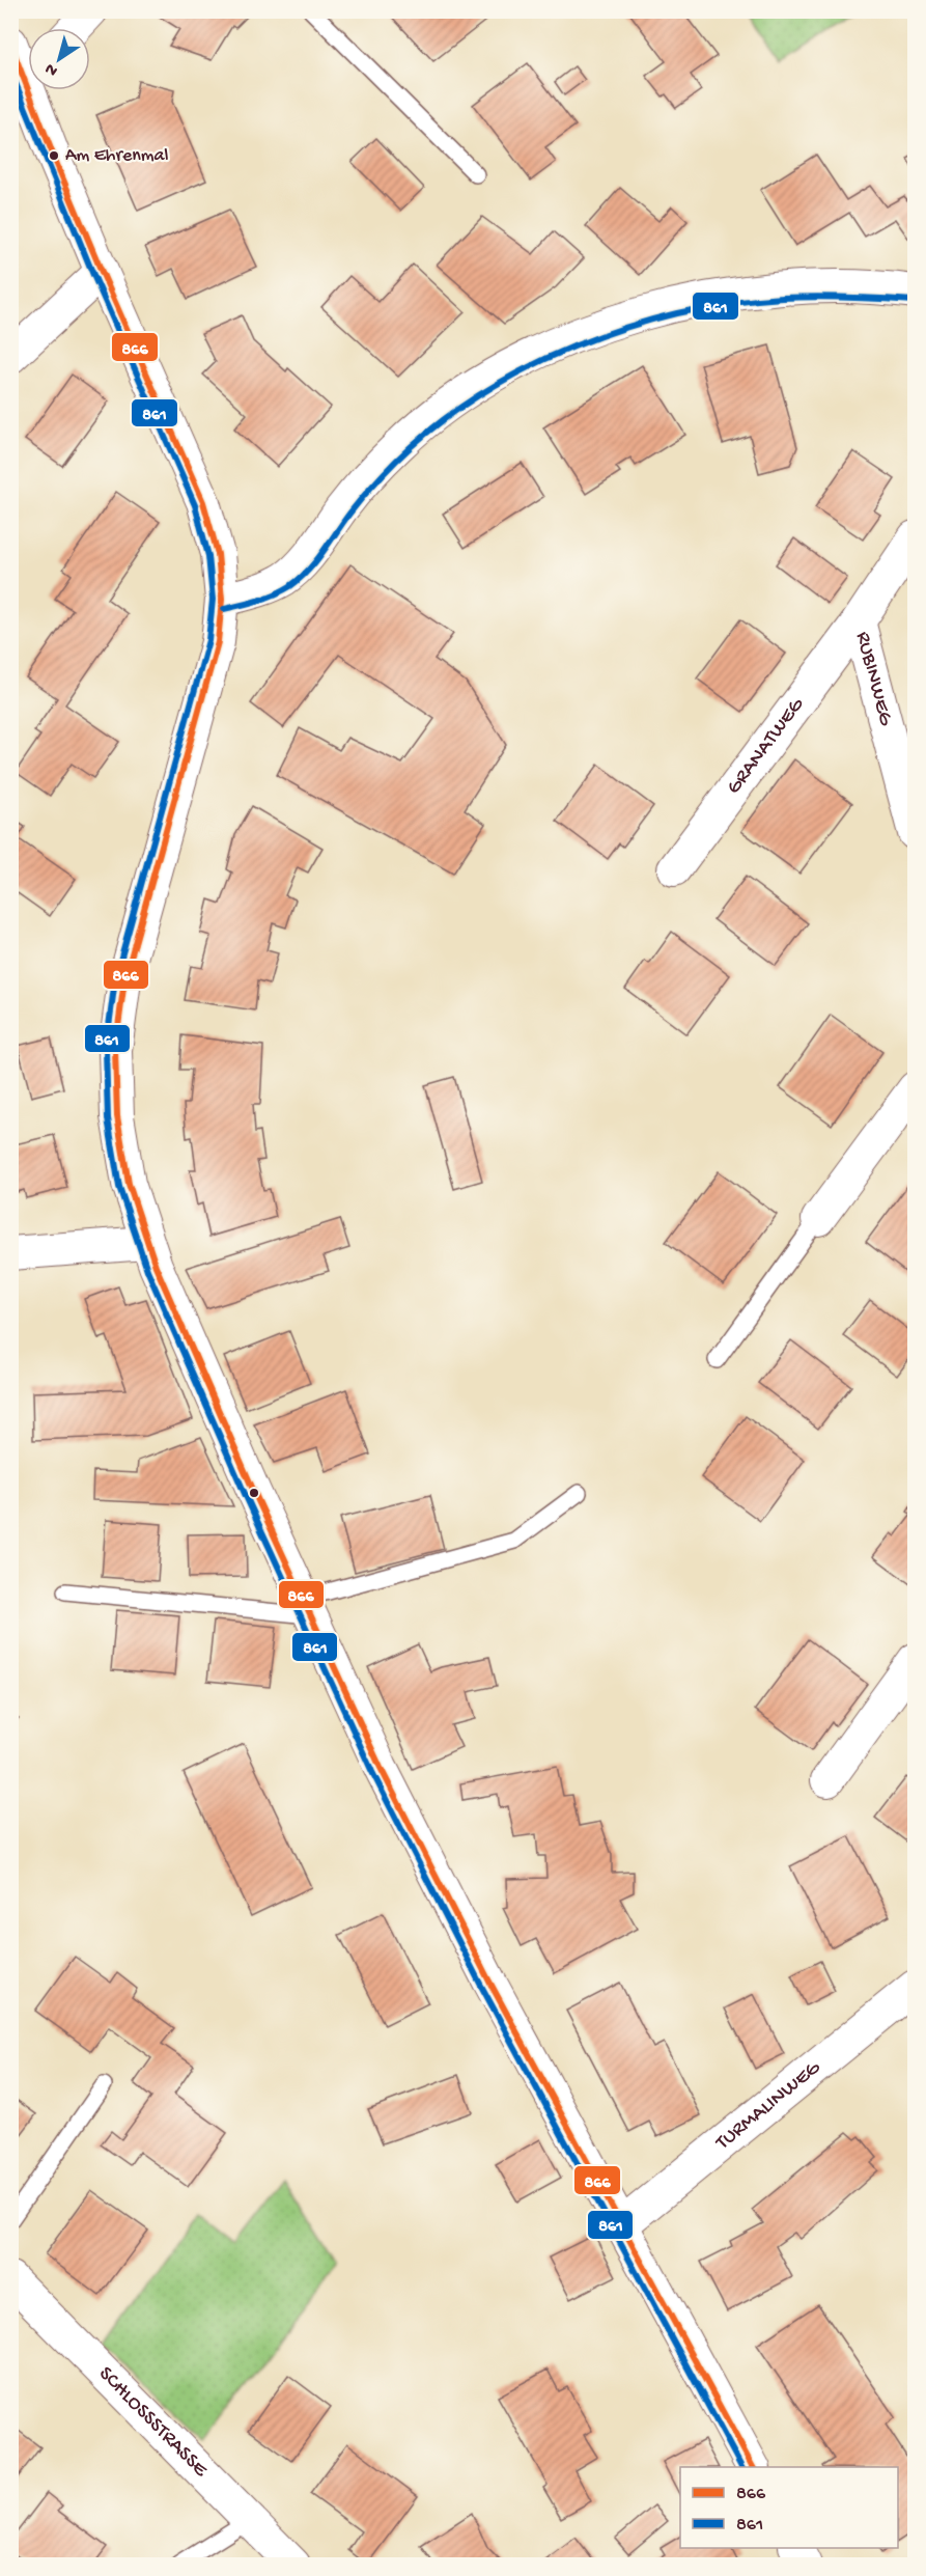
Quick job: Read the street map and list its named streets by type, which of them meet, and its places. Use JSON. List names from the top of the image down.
{
  "streets": {
    "street": [
      "RUBINWEG",
      "GRANATWEG",
      "TURMALINWEG",
      "SCHLOSSSTRASSE"
    ]
  },
  "crossings": [
    ["RUBINWEG", "GRANATWEG"]
  ],
  "places": ["Am Ehrenmal"],
  "lines": ["transit line 866", "transit line 861"],
  "legend": ["866", "861"],
  "north": "bottom left"
}
